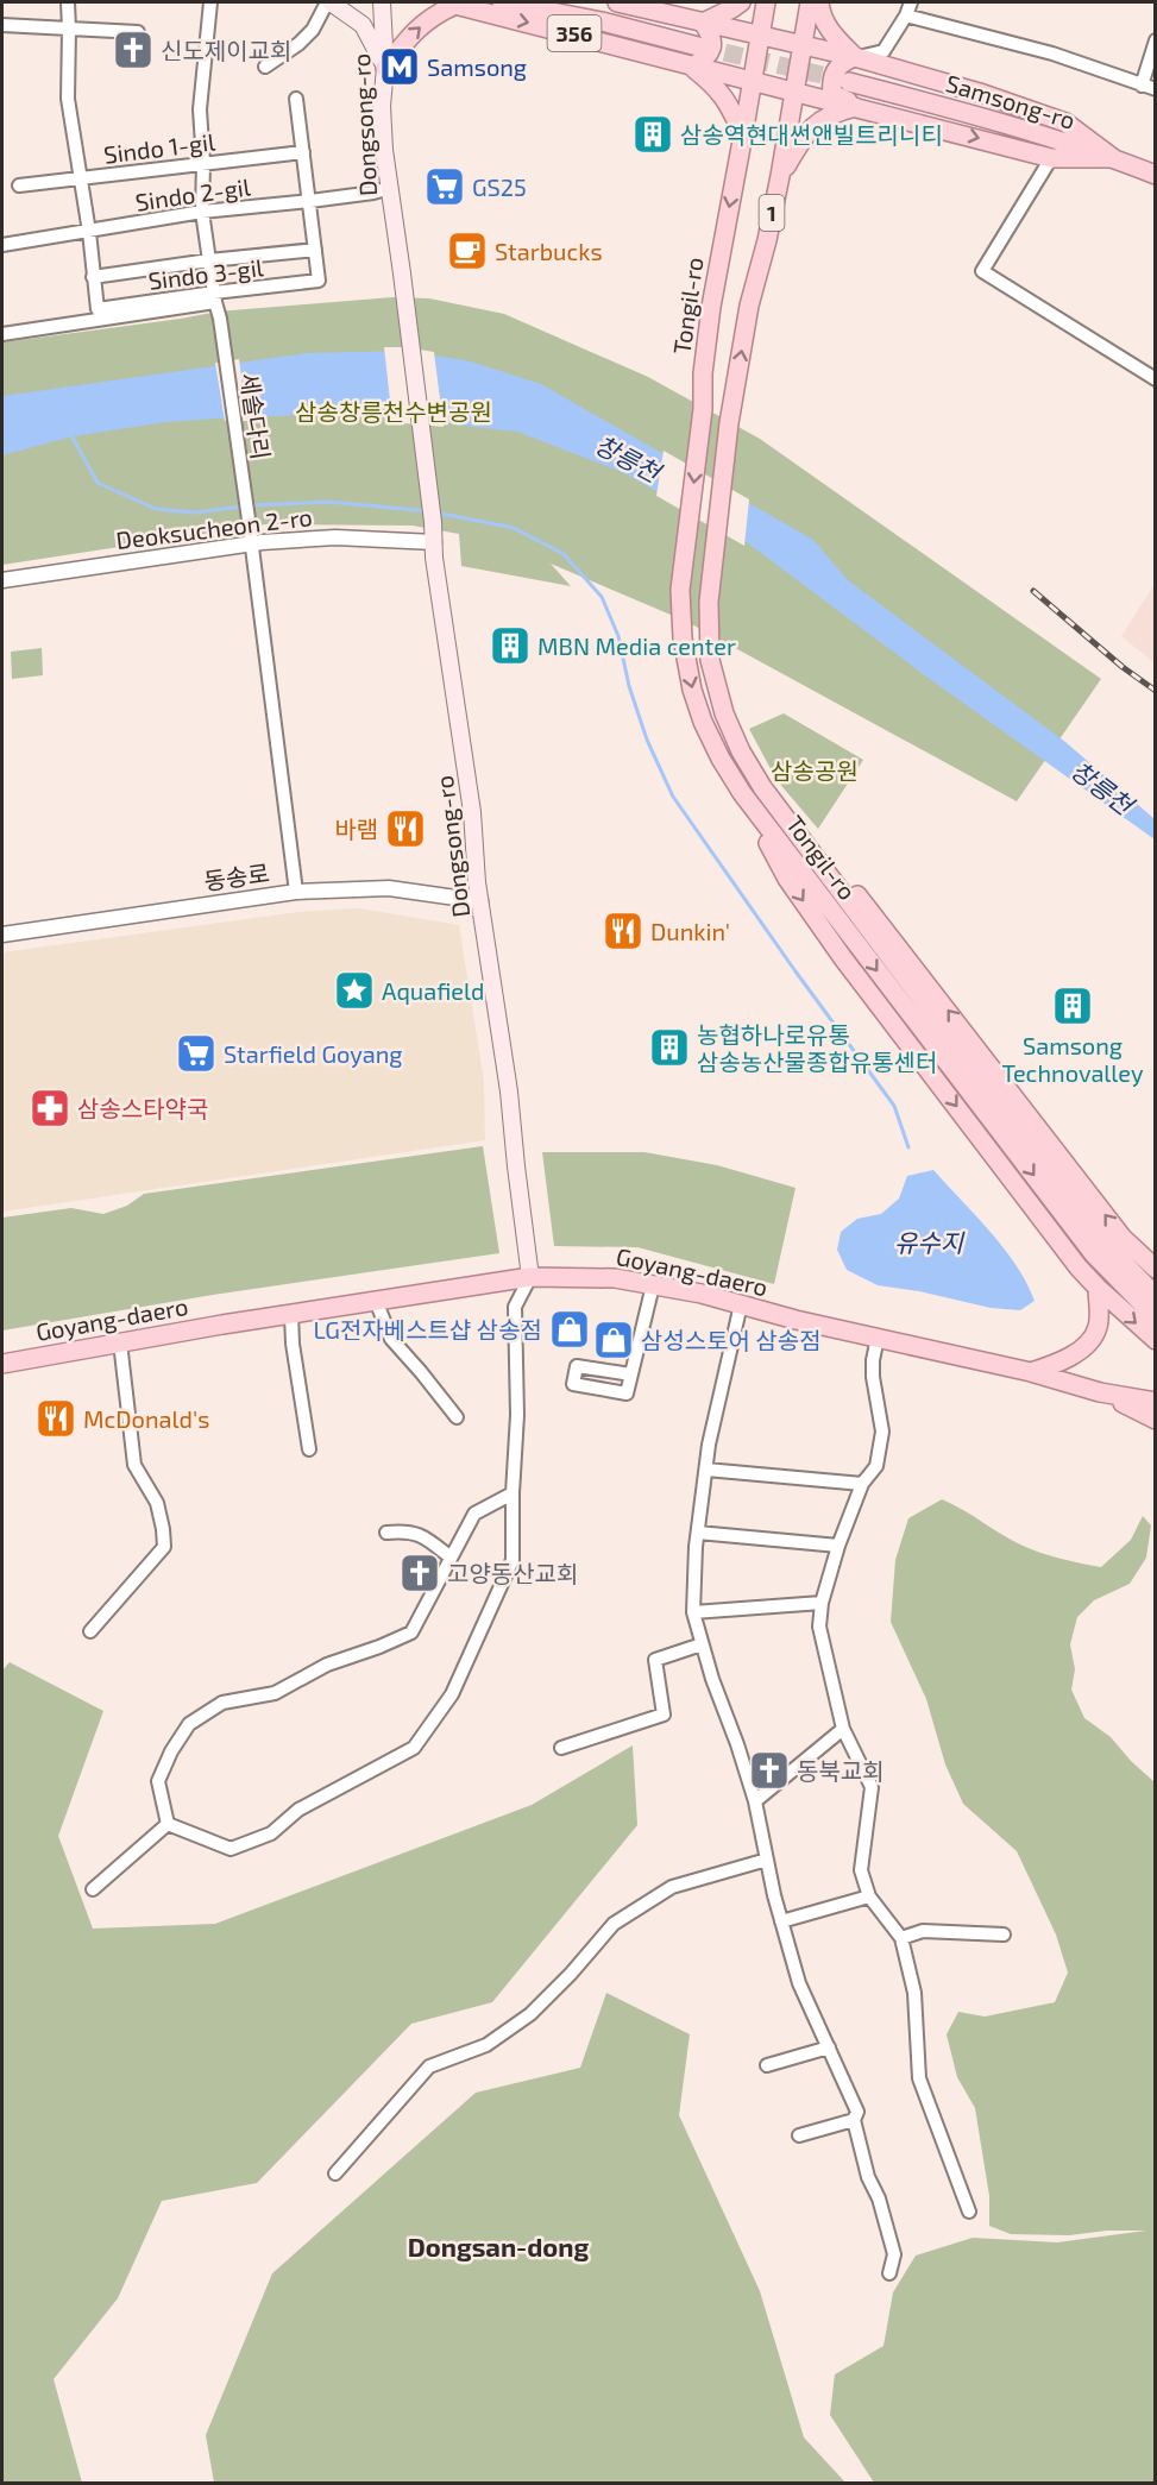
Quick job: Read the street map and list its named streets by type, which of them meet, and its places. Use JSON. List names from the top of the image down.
{
  "streets": {
    "main road": [
      "356",
      "Samsong-ro",
      "Dongsong-ro",
      "1",
      "Tongil-ro",
      "Goyang-daero"
    ],
    "street": [
      "Sindo 1-gil",
      "Sindo 2-gil",
      "Sindo 3-gil",
      "세솔다리",
      "Deoksucheon 2-ro",
      "동송로"
    ]
  },
  "crossings": [
    ["356", "Tongil-ro"],
    ["Dongsong-ro", "Sindo 2-gil"],
    ["Dongsong-ro", "Deoksucheon 2-ro"],
    ["Dongsong-ro", "동송로"],
    ["Dongsong-ro", "Goyang-daero"],
    ["Sindo 1-gil", "세솔다리"],
    ["Sindo 2-gil", "세솔다리"],
    ["Sindo 3-gil", "세솔다리"],
    ["세솔다리", "Deoksucheon 2-ro"],
    ["세솔다리", "동송로"]
  ],
  "districts": ["Dongsan-dong"],
  "water": ["창릉천", "유수지"],
  "parks": ["삼송창릉천수변공원", "삼송공원"],
  "places": {
    "church": ["신도제이교회", "고양동산교회", "동북교회"],
    "metro station": ["Samsong"],
    "building": [
      "삼송역현대썬앤빌트리니티",
      "MBN Media center",
      "Samsong Technovalley",
      "농협하나로유통 삼송농산물종합유통센터"
    ],
    "supermarket": ["GS25", "Starfield Goyang"],
    "cafe": ["Starbucks"],
    "restaurant": ["바램", "Dunkin'", "McDonald's"],
    "place": ["Aquafield"],
    "pharmacy": ["삼송스타약국"],
    "shop": ["LG전자베스트샵 삼송점", "삼성스토어 삼송점"]
  }
}
